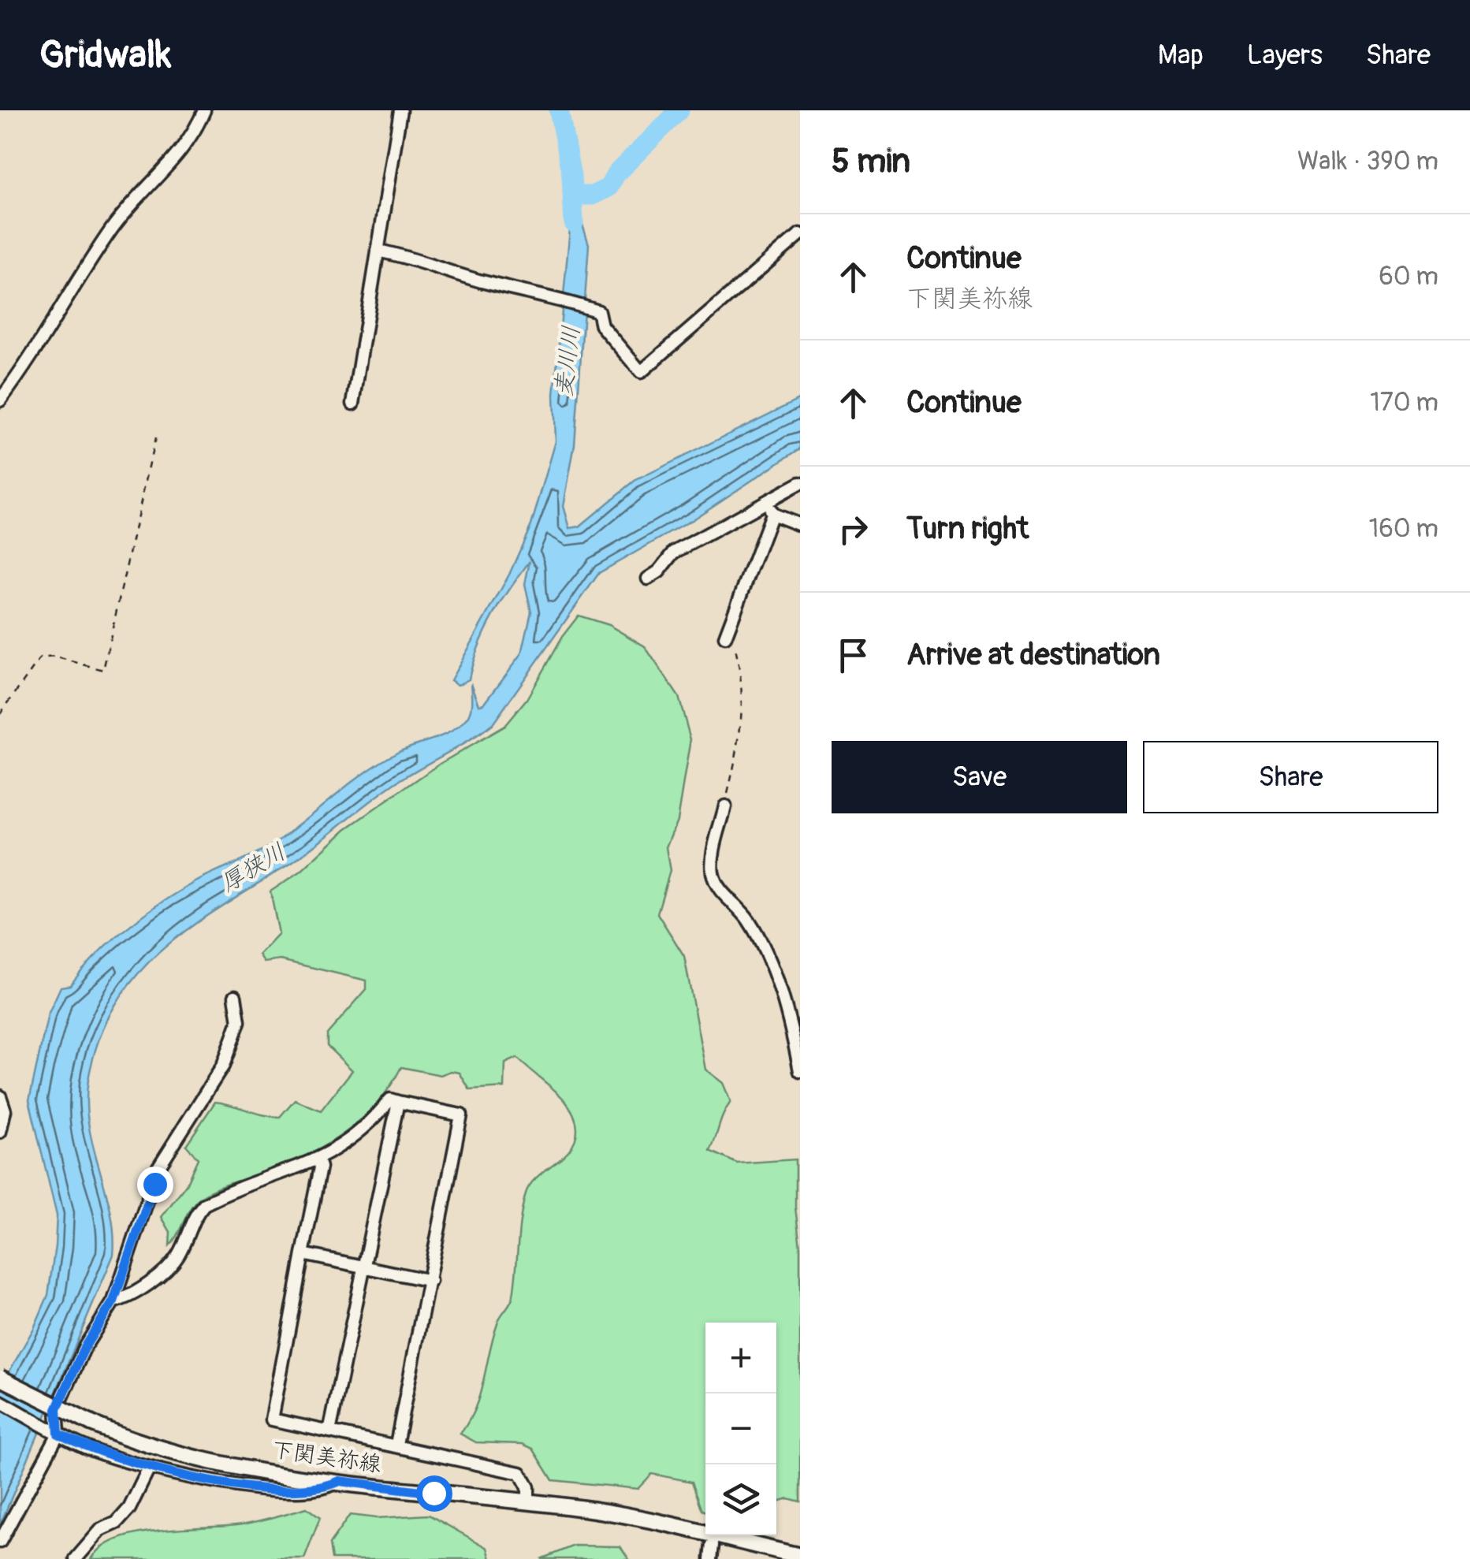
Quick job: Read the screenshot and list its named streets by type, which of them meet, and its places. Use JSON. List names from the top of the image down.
{
  "streets": {
    "main road": ["下関美祢線"]
  },
  "water": ["麦川川", "厚狭川"],
  "page": {
    "header": "Gridwalk",
    "nav": ["Map", "Layers", "Share"],
    "heading": ["5 min", "Walk · 390 m"],
    "list": [
      ["Continue", "下関美祢線", "60 m"],
      ["Continue", "170 m"],
      ["Turn right", "160 m"],
      "Arrive at destination"
    ],
    "buttons": ["Save", "Share"],
    "map_buttons": ["+", "−"]
  }
}
